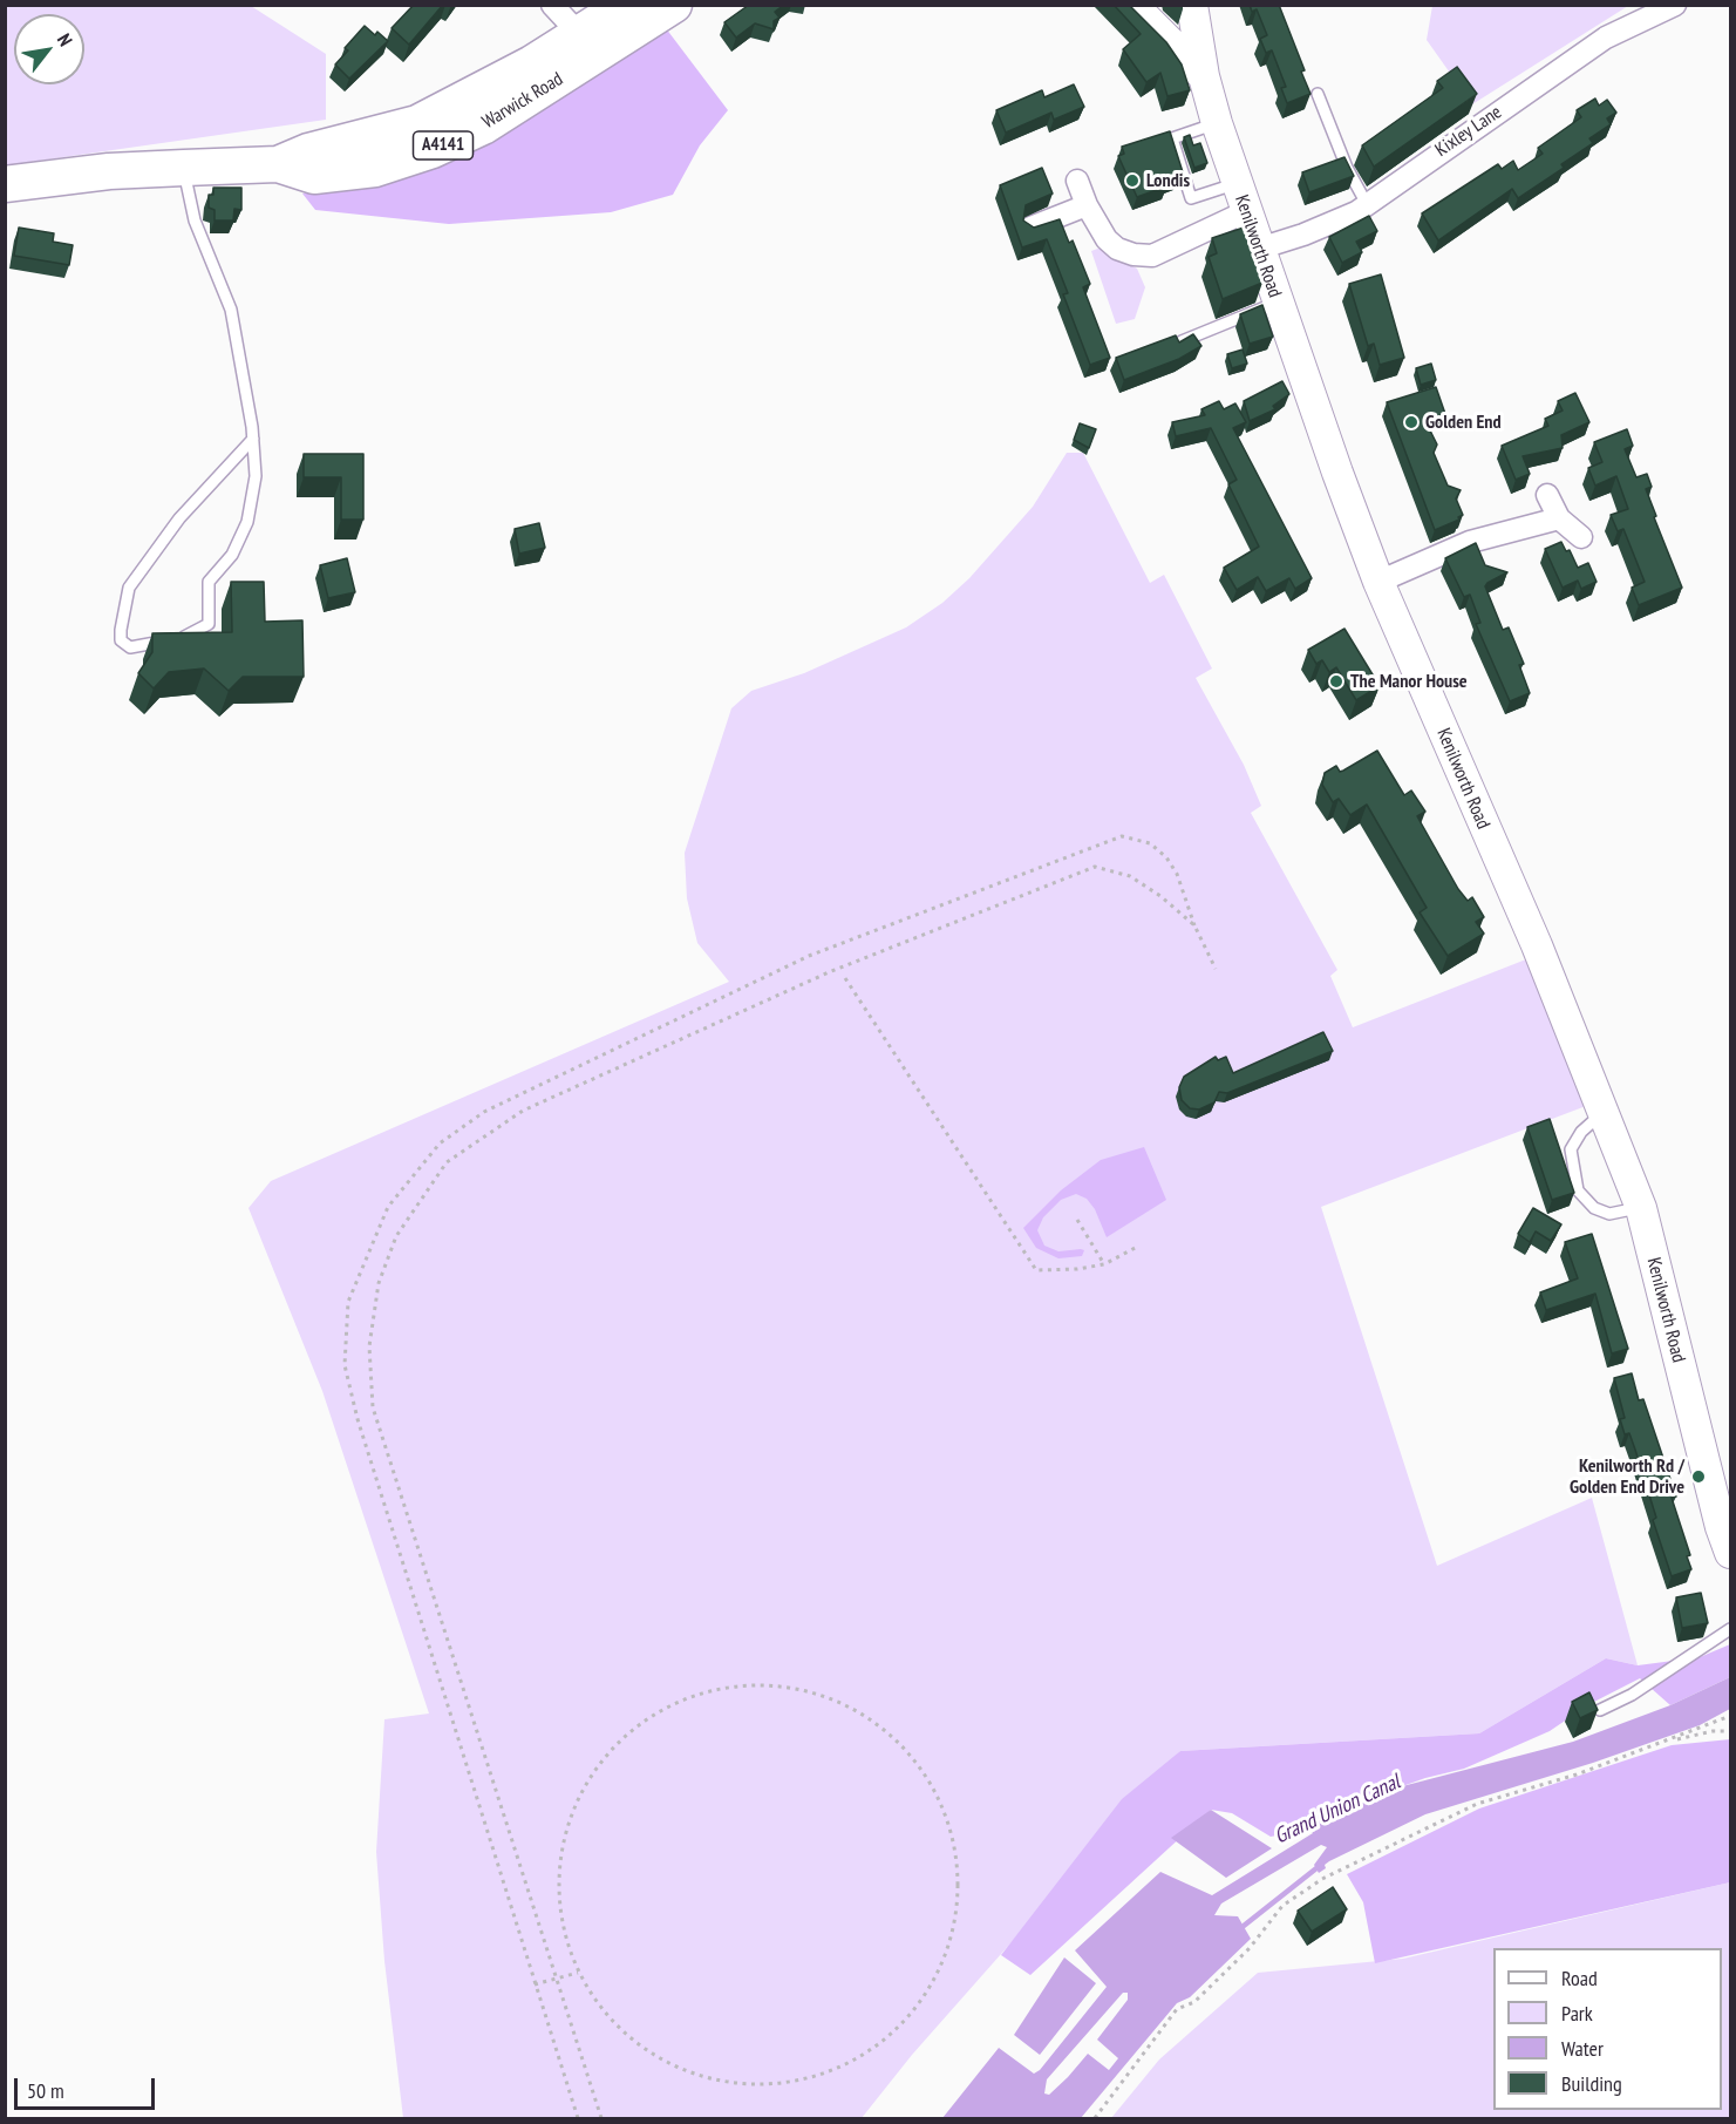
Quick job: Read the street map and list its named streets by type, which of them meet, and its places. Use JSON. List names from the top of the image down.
{
  "streets": {
    "main road": ["Warwick Road", "A4141", "Kenilworth Road"],
    "street": ["Kixley Lane"]
  },
  "crossings": [
    ["Kixley Lane", "Kenilworth Road"]
  ],
  "water": ["Grand Union Canal"],
  "places": [
    "Londis",
    "Golden End",
    "The Manor House",
    "Kenilworth Rd / Golden End Drive"
  ],
  "legend": [
    "Road",
    "Park",
    "Water",
    "Building"
  ],
  "scale_bar": "50 m",
  "north": "top right"
}
